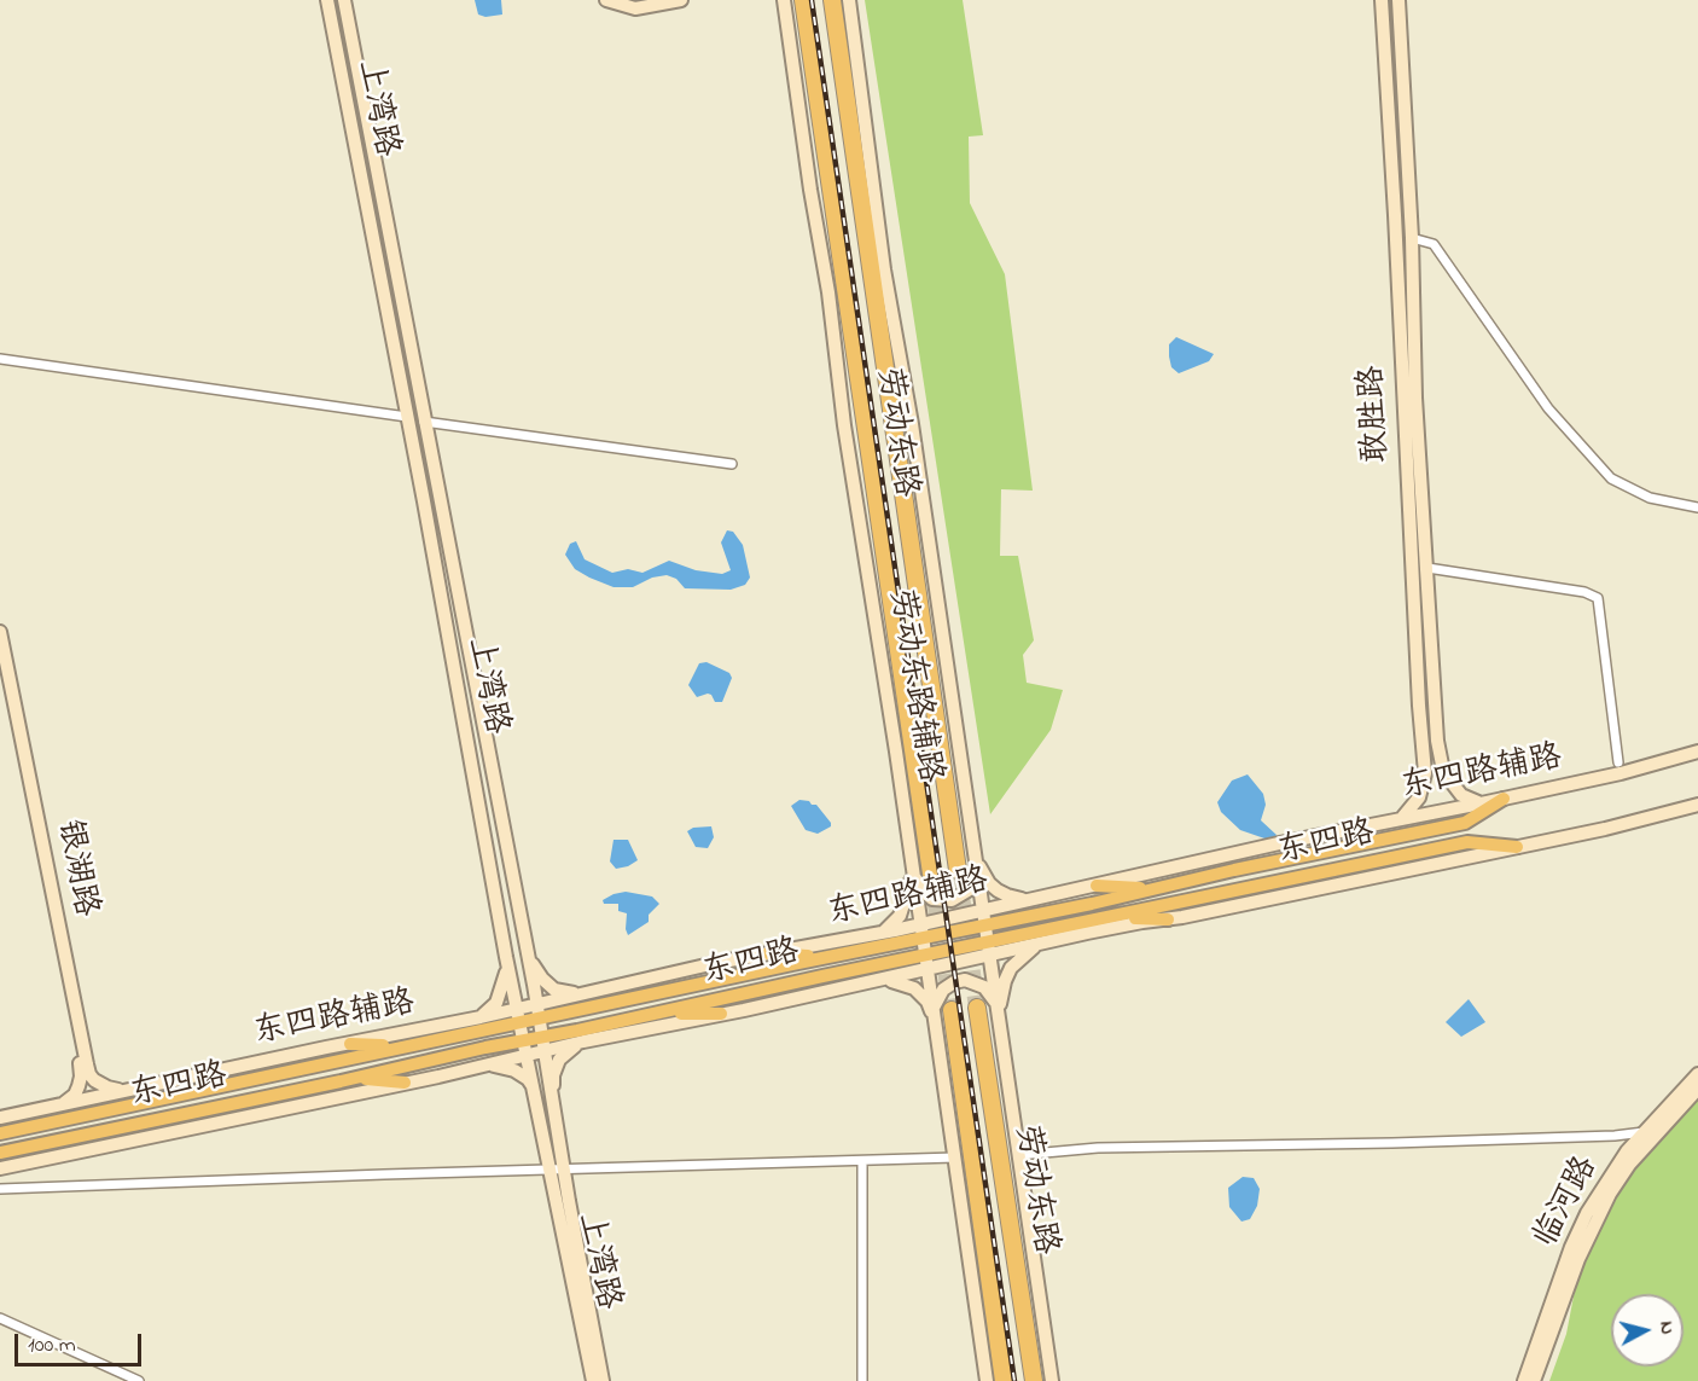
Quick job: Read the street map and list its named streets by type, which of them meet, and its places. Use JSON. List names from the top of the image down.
{
  "streets": {
    "highway": ["劳动东路"],
    "main road": [
      "上湾路",
      "敢胜路",
      "劳动东路辅路",
      "东四路辅路",
      "东四路",
      "银湖路",
      "临河路"
    ]
  },
  "crossings": [
    ["上湾路", "东四路辅路"],
    ["上湾路", "东四路"],
    ["敢胜路", "东四路辅路"],
    ["劳动东路", "劳动东路辅路"],
    ["劳动东路辅路", "东四路辅路"],
    ["劳动东路辅路", "东四路"],
    ["东四路辅路", "东四路"],
    ["东四路辅路", "银湖路"]
  ],
  "scale_bar": "100 m",
  "north": "right"
}
